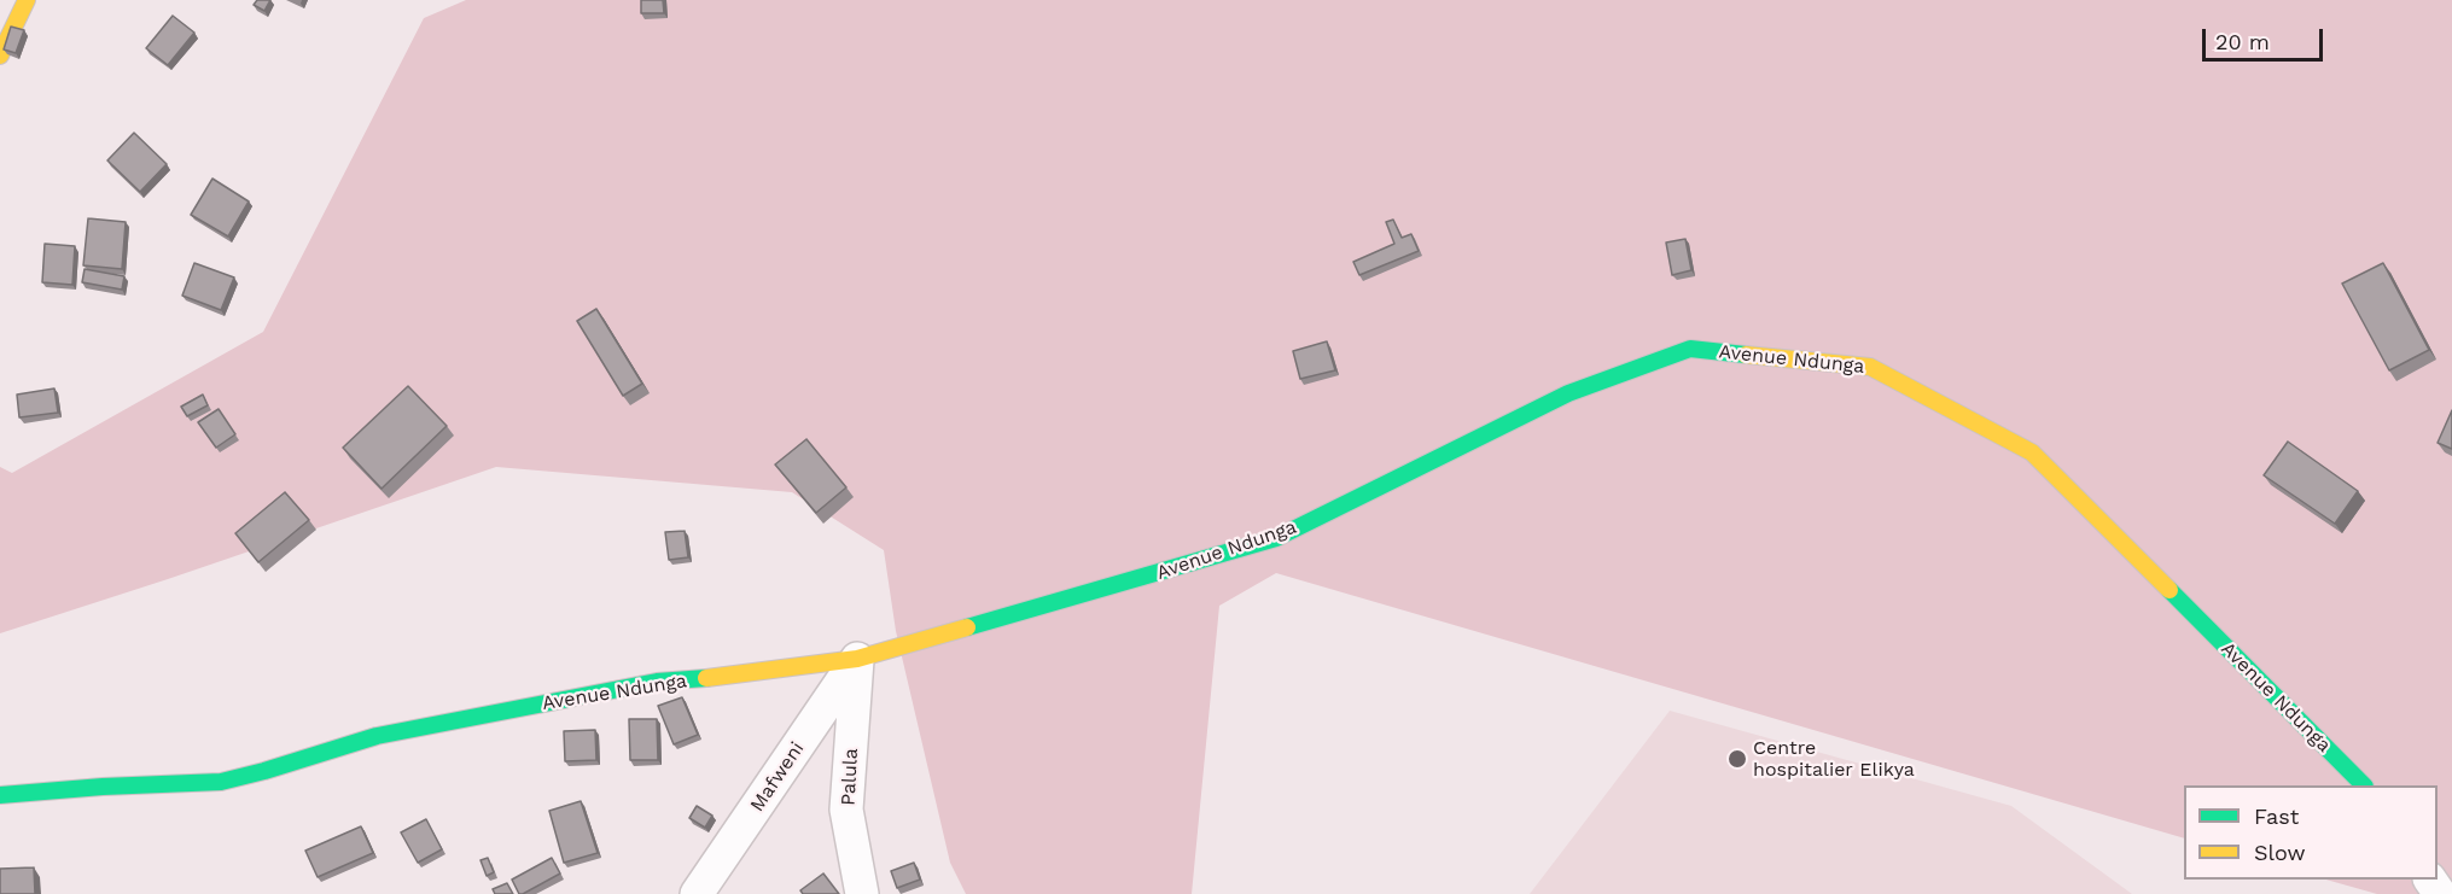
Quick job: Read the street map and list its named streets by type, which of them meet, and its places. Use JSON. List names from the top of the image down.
{
  "streets": {
    "street": ["Avenue Ndunga", "Mafweni", "Palula"]
  },
  "crossings": [
    ["Avenue Ndunga", "Mafweni"],
    ["Avenue Ndunga", "Palula"],
    ["Mafweni", "Palula"]
  ],
  "places": ["Centre hospitalier Elikya"],
  "legend": ["Fast", "Slow"],
  "scale_bar": "20 m"
}
